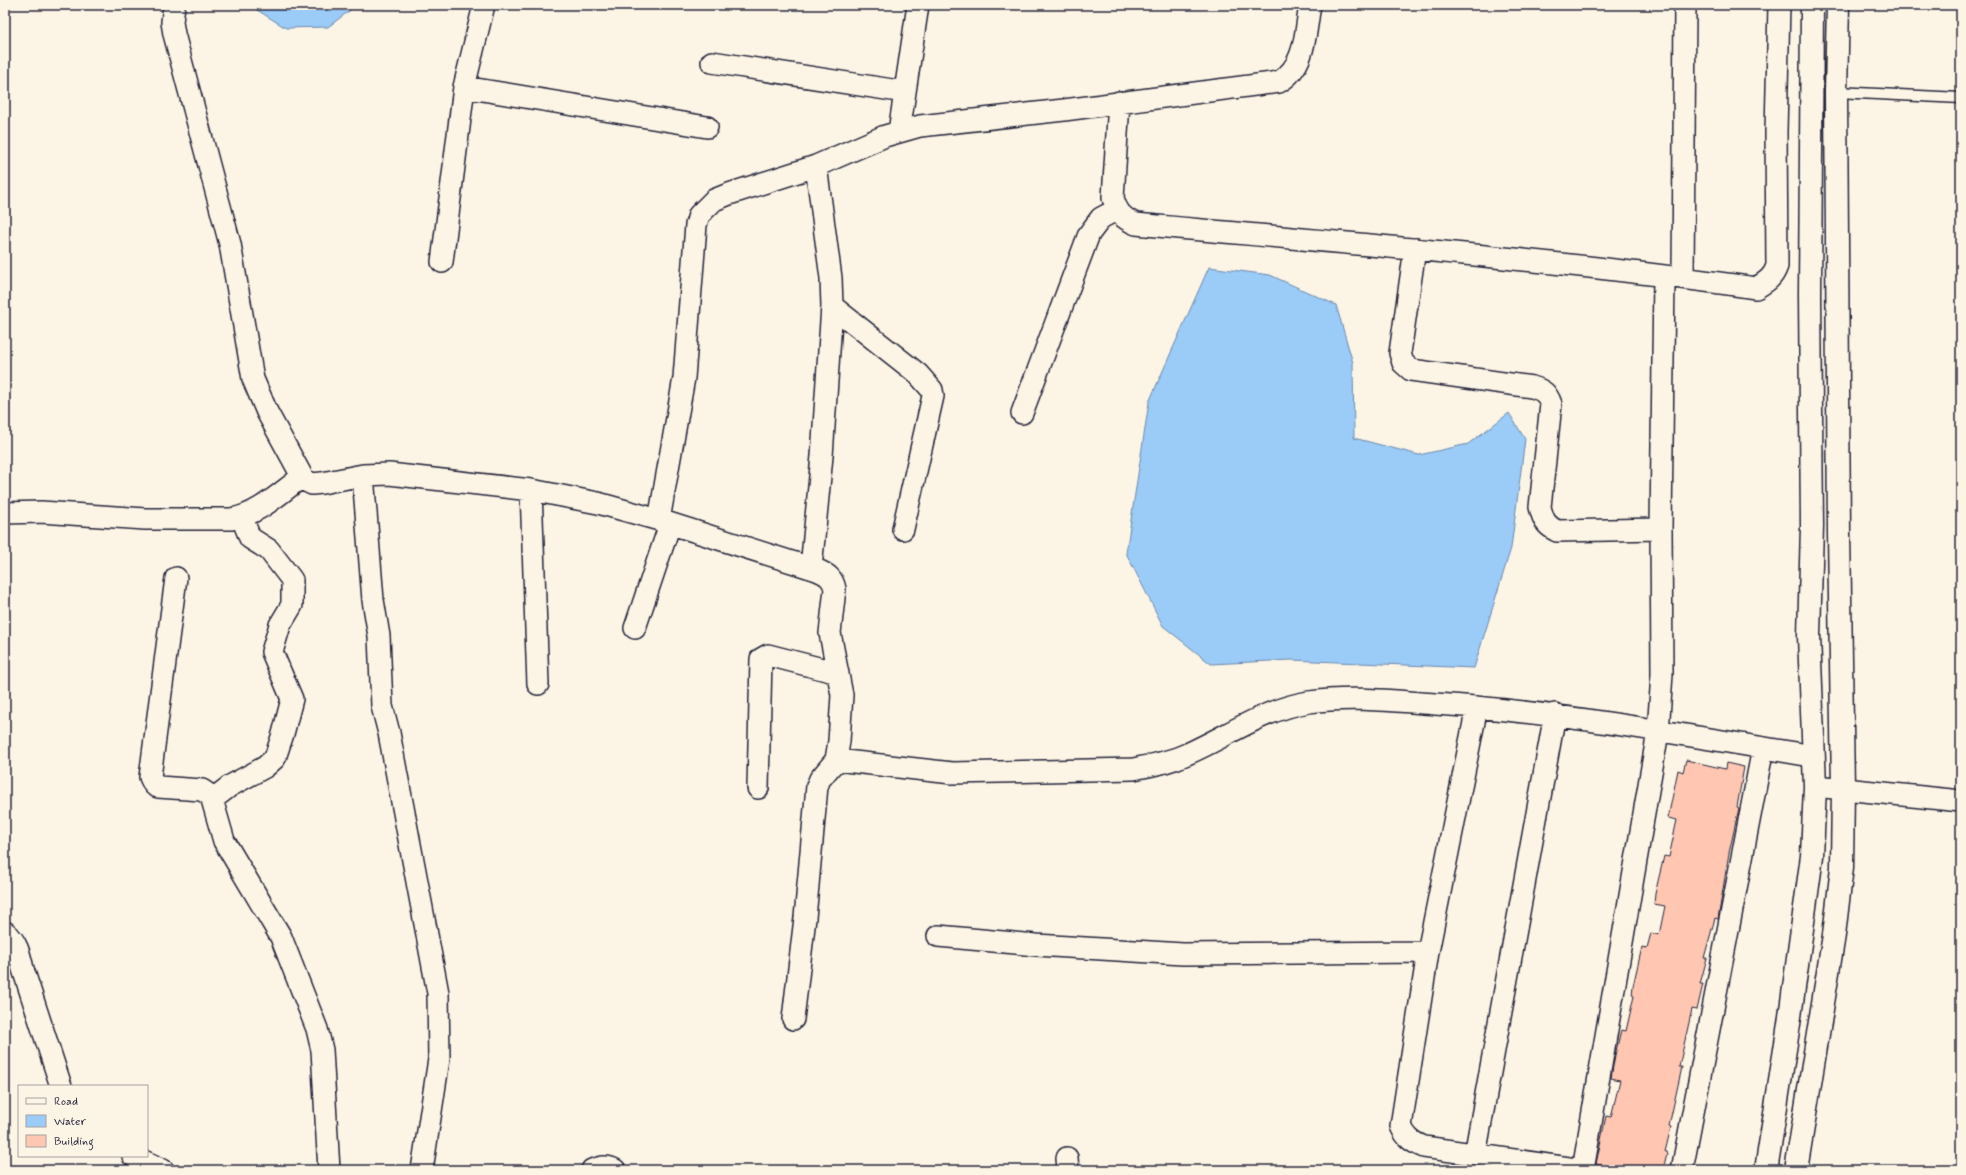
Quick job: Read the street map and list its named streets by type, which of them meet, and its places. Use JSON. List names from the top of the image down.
{
  "legend": ["Road", "Water", "Building"]
}
